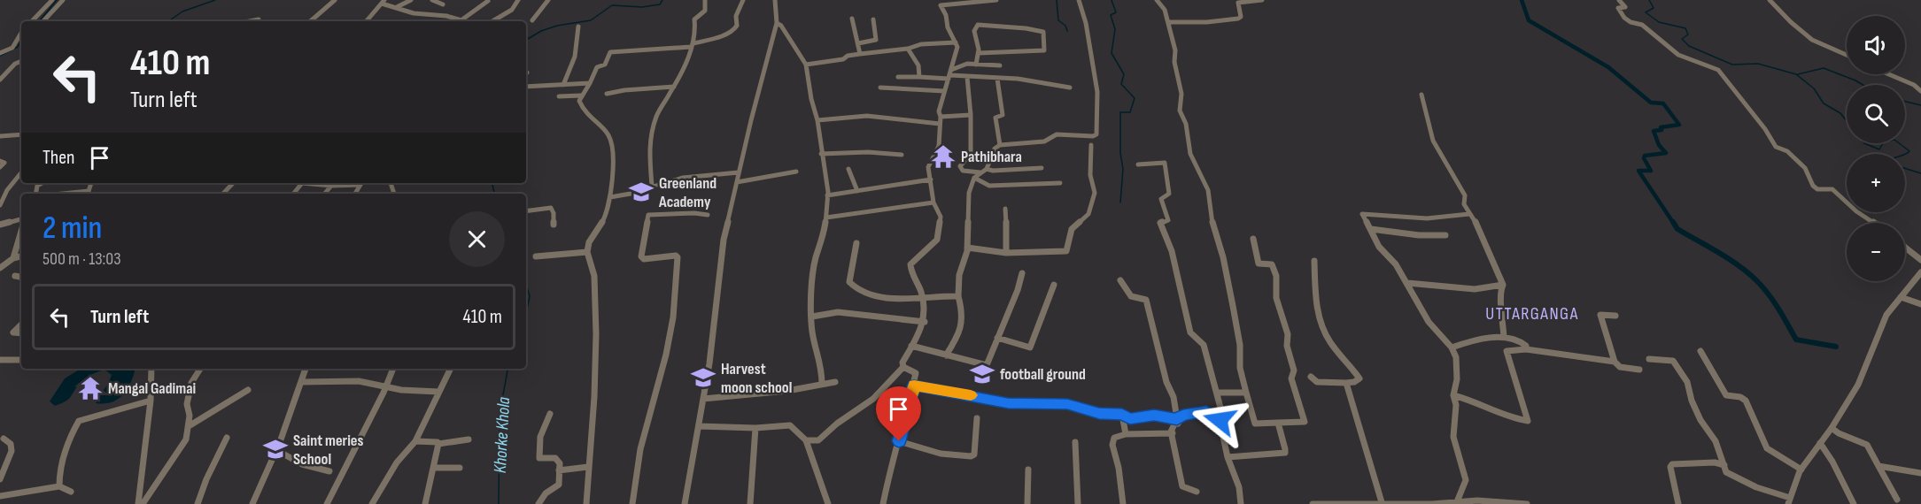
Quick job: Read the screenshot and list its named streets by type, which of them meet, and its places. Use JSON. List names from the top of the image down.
{
  "districts": ["UTTARGANGA"],
  "water": ["Khorke Khola"],
  "places": {
    "temple": ["Pathibhara", "Mangal Gadimai"],
    "school or university": [
      "Greenland Academy",
      "football ground",
      "Harvest moon school",
      "Saint meries School"
    ]
  },
  "page": {
    "map_buttons": ["+", "−"],
    "turn": ["410 m", "Turn left"],
    "then": "Then",
    "heading": ["2 min", "500 m · 13:03"],
    "list": [
      {
        "name": "Turn left",
        "value": "410 m"
      }
    ]
  }
}
